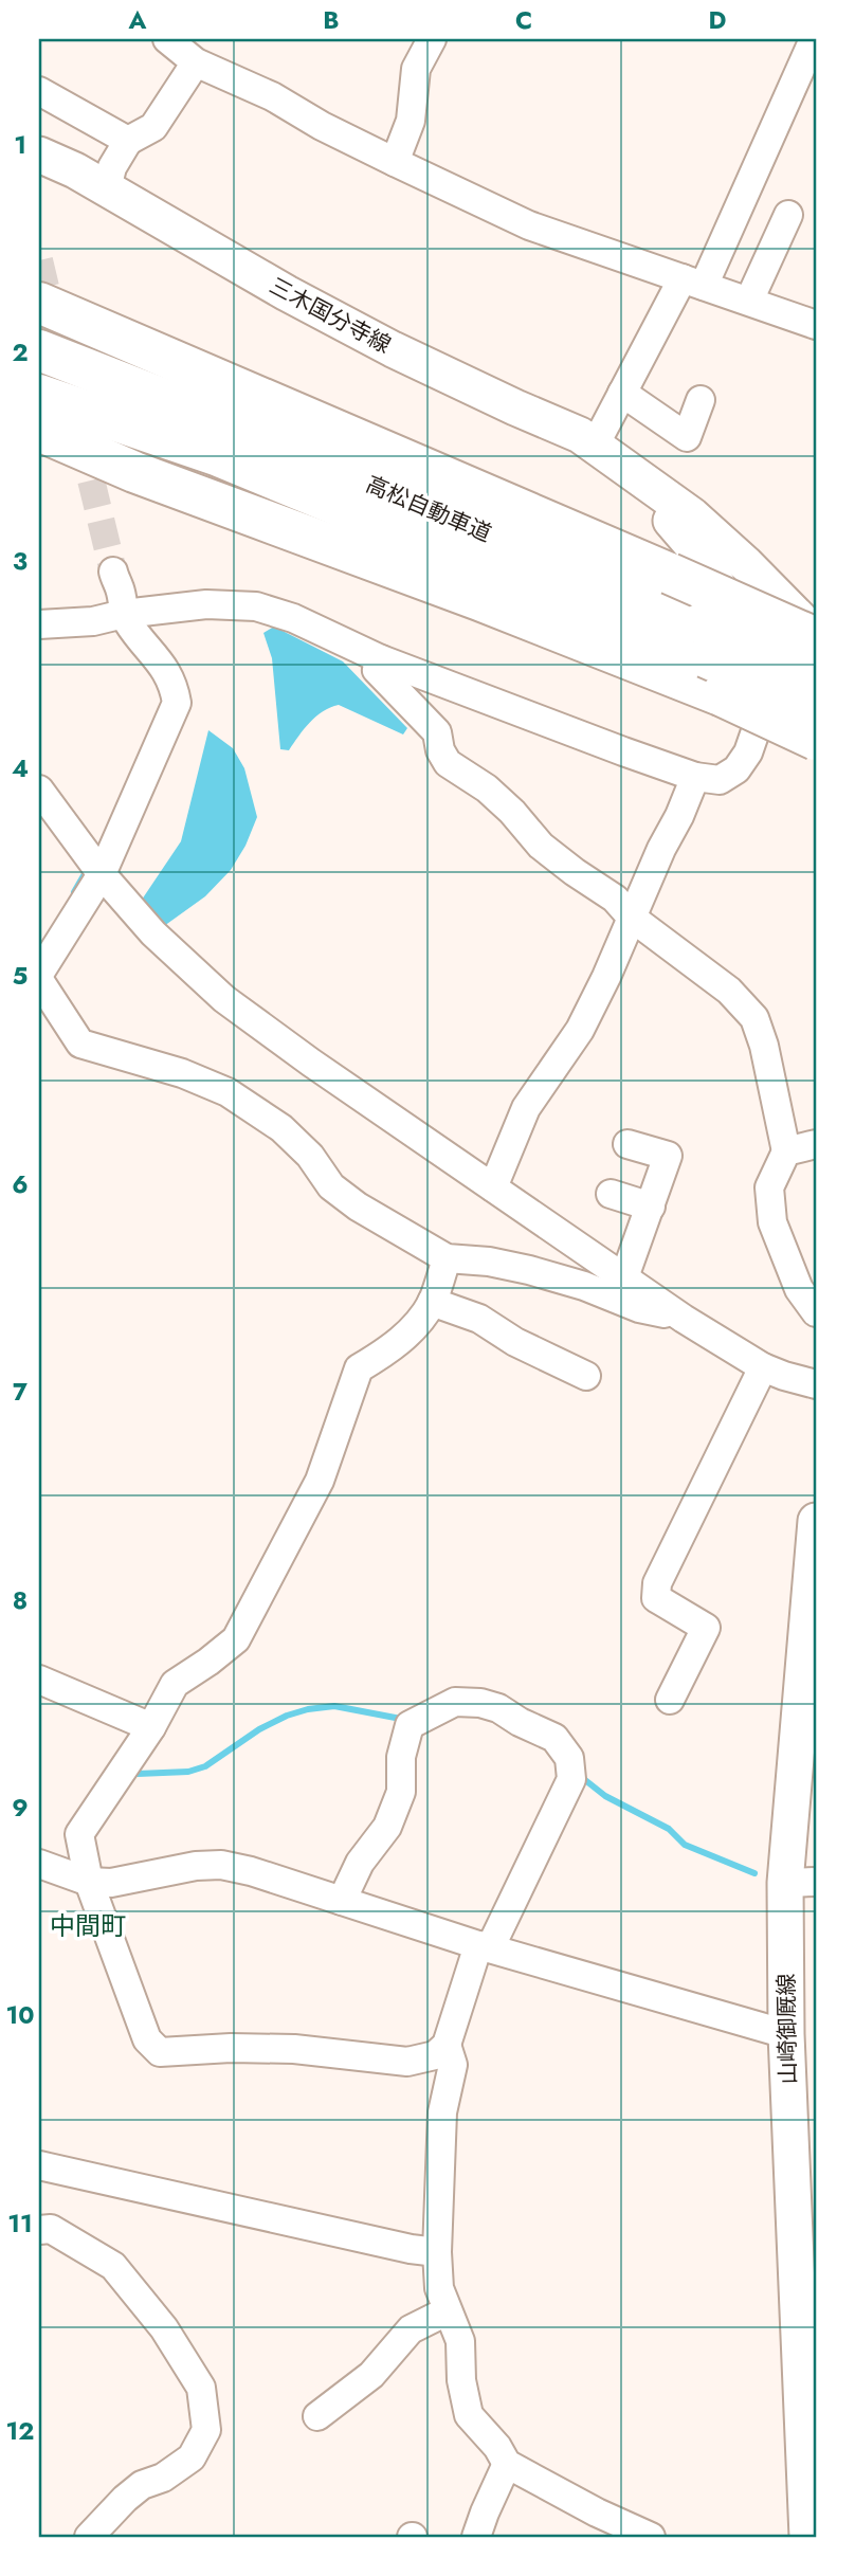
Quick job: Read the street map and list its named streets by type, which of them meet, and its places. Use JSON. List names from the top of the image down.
{
  "streets": {
    "highway": ["高松自動車道"],
    "main road": ["三木国分寺線", "山崎御厩線"]
  },
  "districts": ["中間町"],
  "grid": {
    "columns": [
      "A",
      "B",
      "C",
      "D"
    ],
    "rows": [
      "1",
      "2",
      "3",
      "4",
      "5",
      "6",
      "7",
      "8",
      "9",
      "10",
      "11",
      "12"
    ]
  }
}
